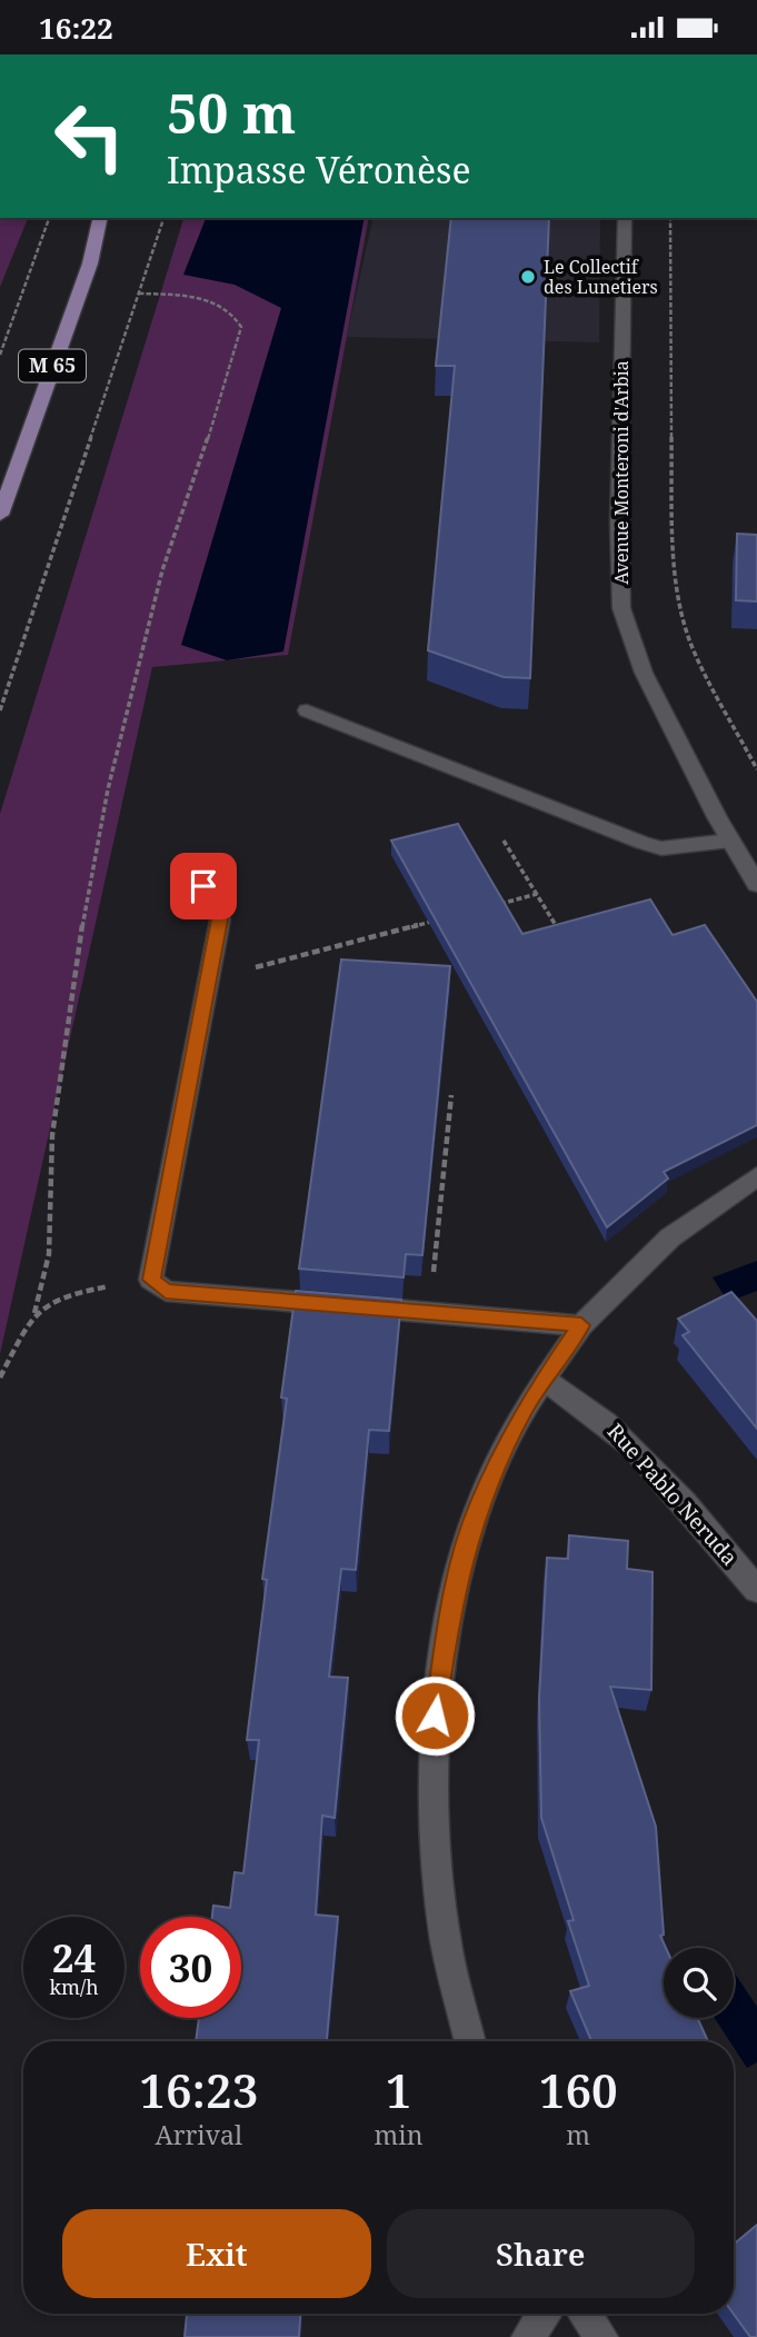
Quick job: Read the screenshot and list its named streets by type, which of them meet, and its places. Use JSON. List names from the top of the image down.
{
  "streets": {
    "main road": ["M 65"],
    "street": ["Avenue Monteroni d'Arbia", "Rue Pablo Neruda"]
  },
  "places": ["Le Collectif des Lunetiers"],
  "page": {
    "status": "16:22",
    "turn": ["50 m", "Impasse Véronèse"],
    "speed": "24 km/h",
    "limit": "30",
    "eta": [
      "16:23",
      "Arrival",
      "1",
      "min",
      "160",
      "m"
    ],
    "buttons": ["Exit", "Share"]
  }
}
